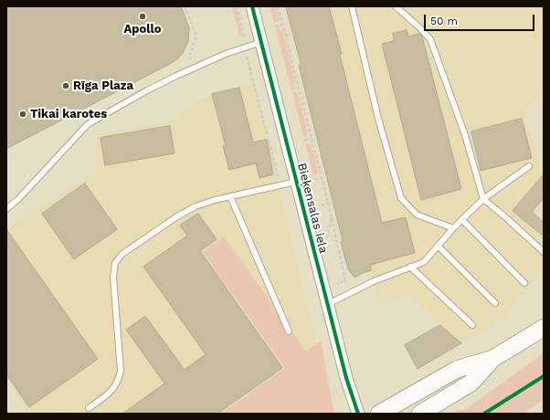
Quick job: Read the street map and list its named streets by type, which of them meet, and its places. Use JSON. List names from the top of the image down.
{
  "streets": {
    "street": ["Bieķensalas iela"]
  },
  "places": ["Apollo", "Rīga Plaza", "Tikai karotes"],
  "scale_bar": "50 m"
}
